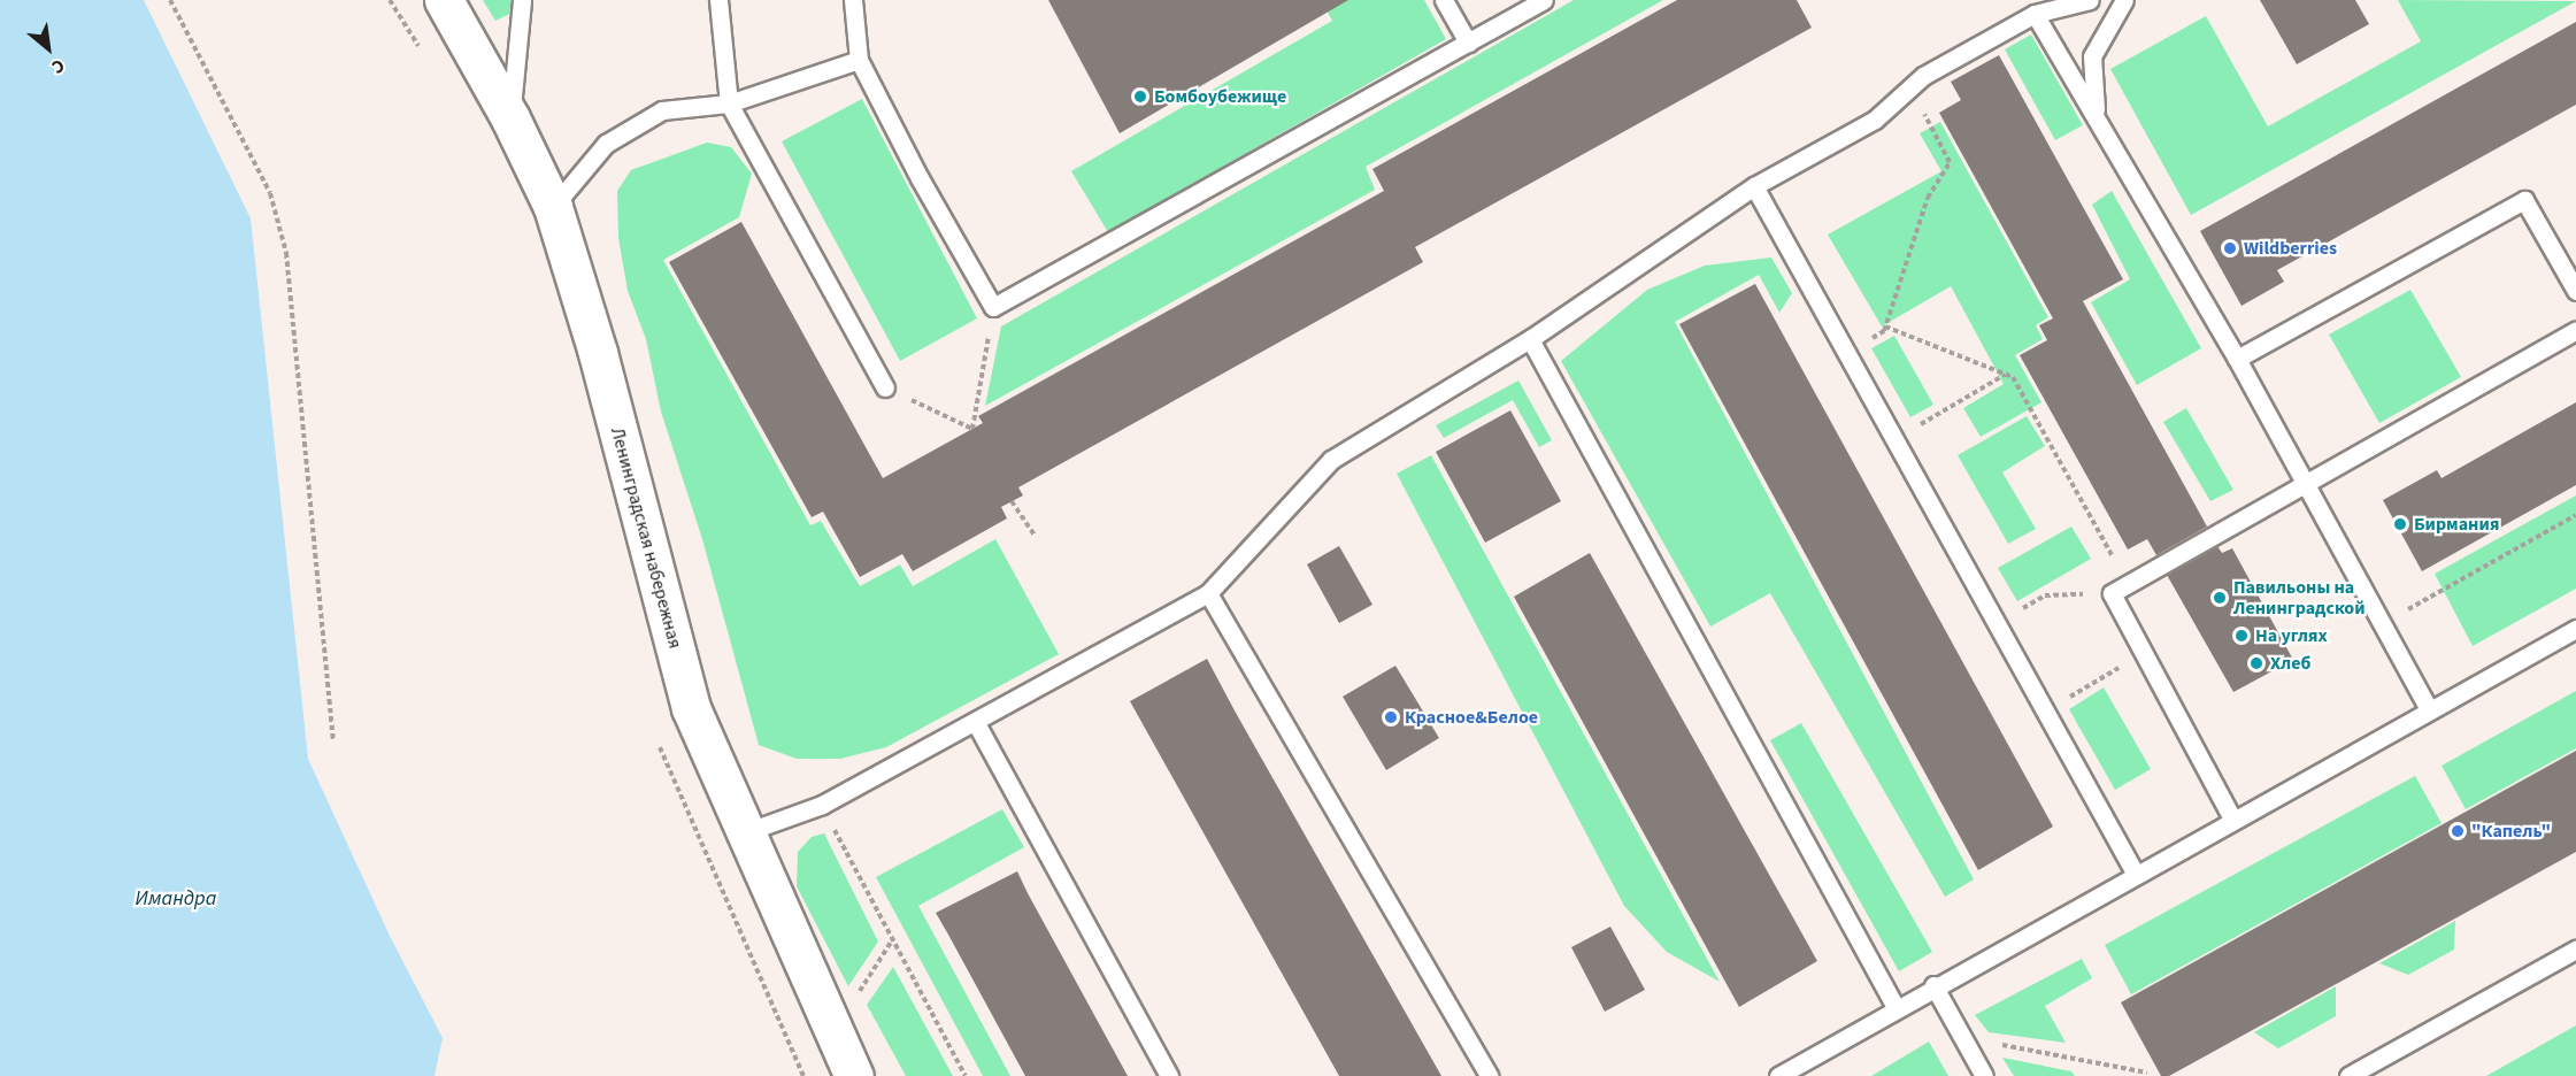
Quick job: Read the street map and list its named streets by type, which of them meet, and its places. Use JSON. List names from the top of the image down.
{
  "streets": {
    "main road": ["Ленинградская набережная"]
  },
  "water": ["Имандра"],
  "places": [
    "Бомбоубежище",
    "Wildberries",
    "Бирмания",
    "Павильоны на Ленинградской",
    "На углях",
    "Хлеб",
    "Красное&Белое",
    "\"Капель\""
  ],
  "north": "bottom right"
}
